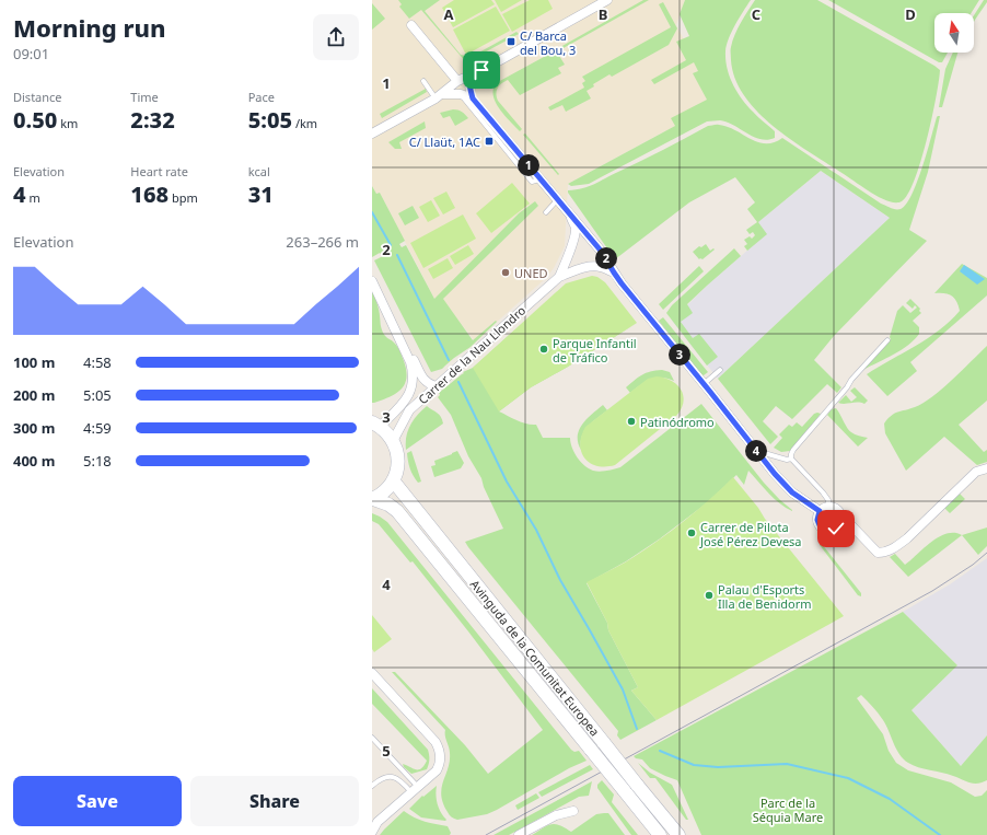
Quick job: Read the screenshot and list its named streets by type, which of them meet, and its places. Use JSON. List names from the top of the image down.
{
  "streets": {
    "main road": ["Avinguda de la Comunitat Europea"],
    "street": ["Carrer de la Nau Llondro"]
  },
  "parks": ["Parc de la Séquia Mare"],
  "places": {
    "transit": ["C/ Barca del Bou, 3", "C/ Llaüt, 1AC"],
    "other": [
      "UNED",
      "Parque Infantil de Tráfico",
      "Patinódromo",
      "Carrer de Pilota José Pérez Devesa",
      "Palau d'Esports Illa de Benidorm"
    ]
  },
  "north": "top",
  "page": {
    "heading": ["Morning run", "09:01"],
    "stats": [
      ["Distance", "0.50 km"],
      ["Time", "2:32"],
      ["Pace", "5:05 /km"],
      ["Elevation", "4 m"],
      ["Heart rate", "168 bpm"],
      ["kcal", "31"]
    ],
    "pins": [
      "1",
      "2",
      "3",
      "4"
    ],
    "chart": ["Elevation", "263–266 m"],
    "list": [
      {
        "name": "100 m",
        "note": "4:58"
      },
      {
        "name": "200 m",
        "note": "5:05"
      },
      {
        "name": "300 m",
        "note": "4:59"
      },
      {
        "name": "400 m",
        "note": "5:18"
      }
    ],
    "buttons": ["Save", "Share"]
  },
  "grid": {
    "columns": [
      "A",
      "B",
      "C",
      "D"
    ],
    "rows": [
      "1",
      "2",
      "3",
      "4",
      "5"
    ]
  }
}
